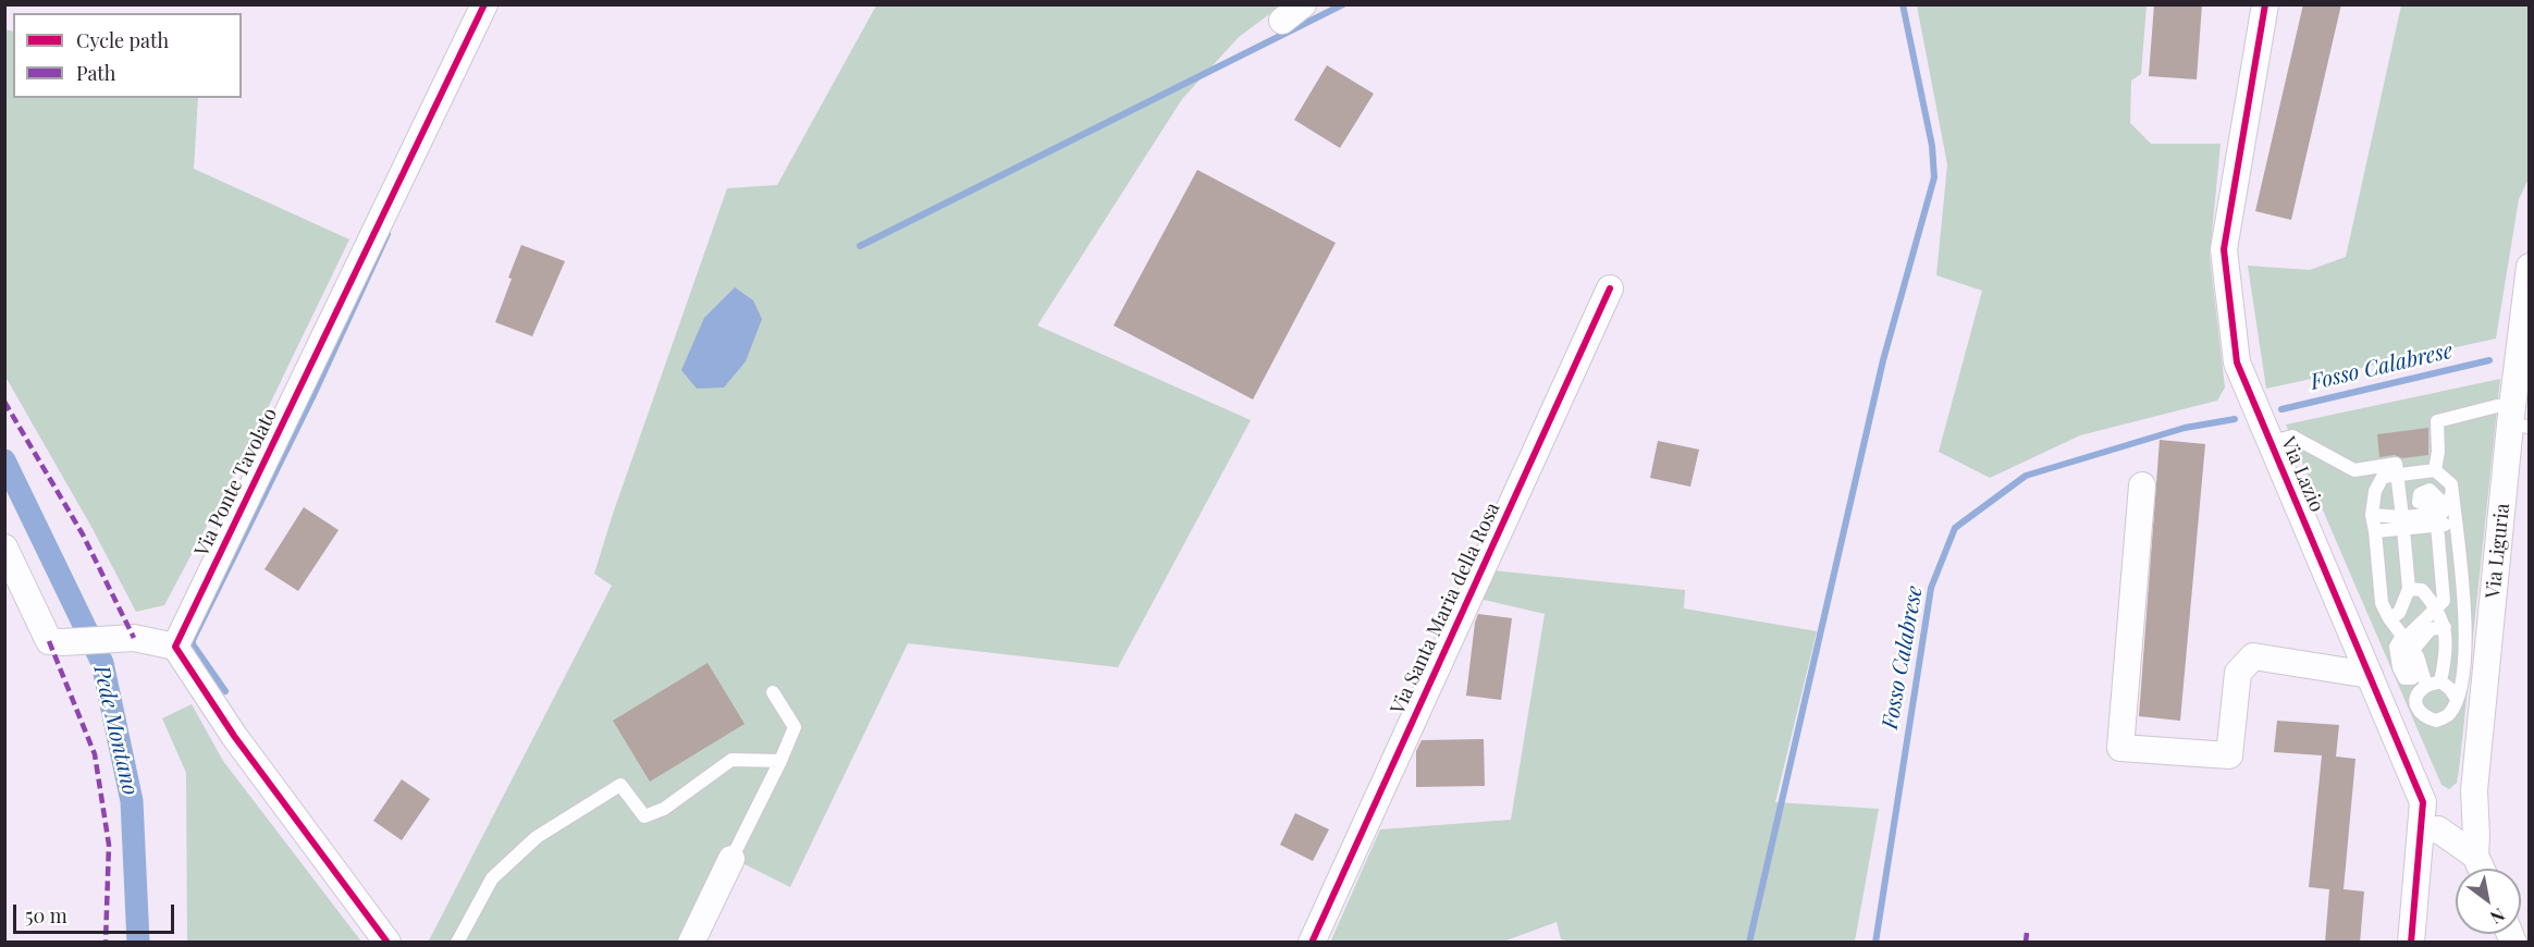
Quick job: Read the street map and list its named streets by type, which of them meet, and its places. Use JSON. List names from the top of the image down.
{
  "streets": {
    "street": [
      "Via Lazio",
      "Via Ponte Tavolato",
      "Via Liguria",
      "Via Santa Maria della Rosa"
    ]
  },
  "water": ["Fosso Calabrese", "Pede Montano"],
  "legend": ["Cycle path", "Path"],
  "scale_bar": "50 m",
  "north": "bottom right"
}
